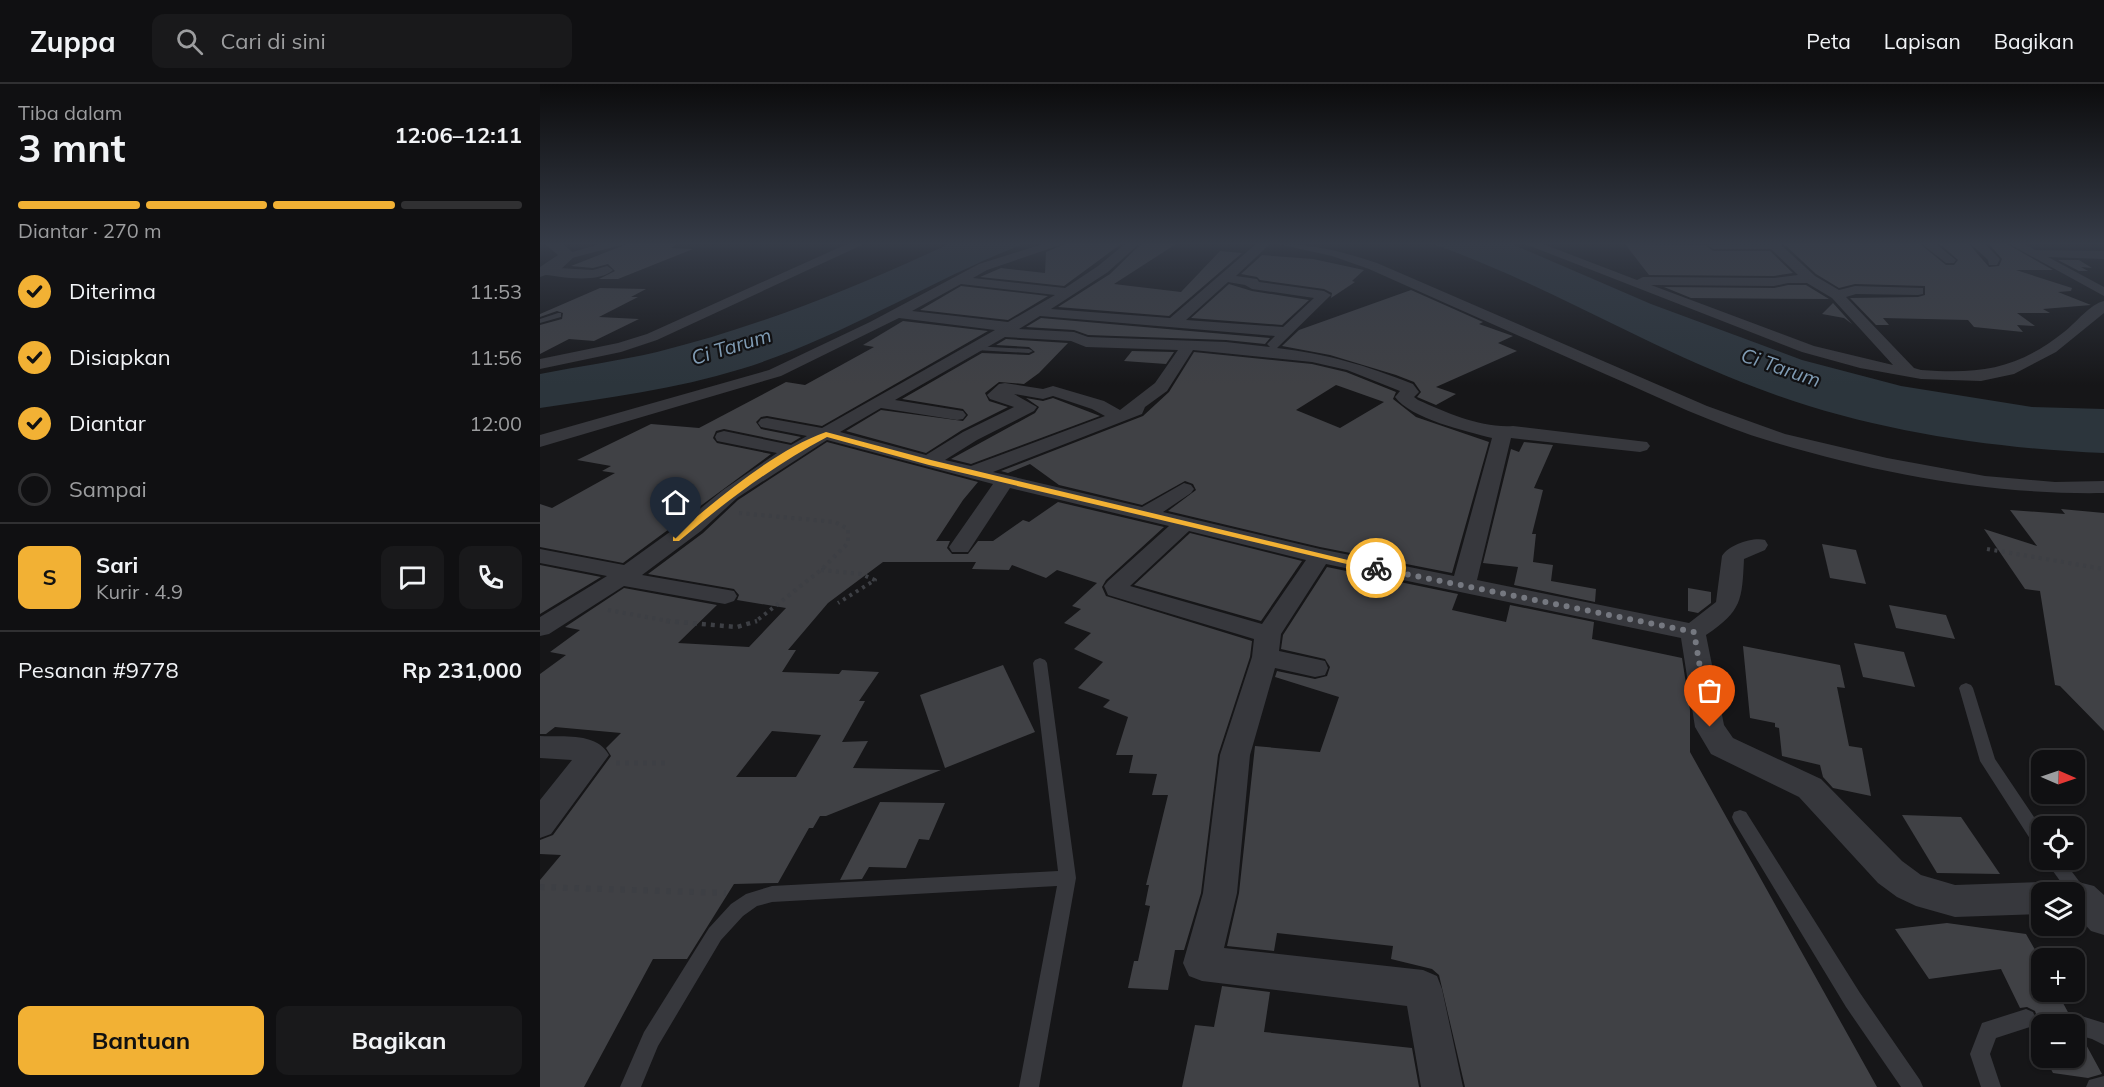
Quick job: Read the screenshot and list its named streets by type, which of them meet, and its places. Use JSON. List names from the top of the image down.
{
  "water": ["Ci Tarum"],
  "north": "right",
  "page": {
    "header": "Zuppa",
    "search": "Cari di sini",
    "nav": ["Peta", "Lapisan", "Bagikan"],
    "heading": ["3 mnt", "Tiba dalam", "12:06–12:11"],
    "panel": [
      "Sari",
      "Kurir · 4.9",
      "Pesanan #9778",
      "Rp 231,000"
    ],
    "bar": "Diantar · 270 m",
    "list": [
      ["Diterima", "11:53"],
      ["Disiapkan", "11:56"],
      ["Diantar", "12:00"],
      "Sampai"
    ],
    "round": "S",
    "map_buttons": ["+", "−"],
    "buttons": ["Bantuan", "Bagikan"]
  }
}
